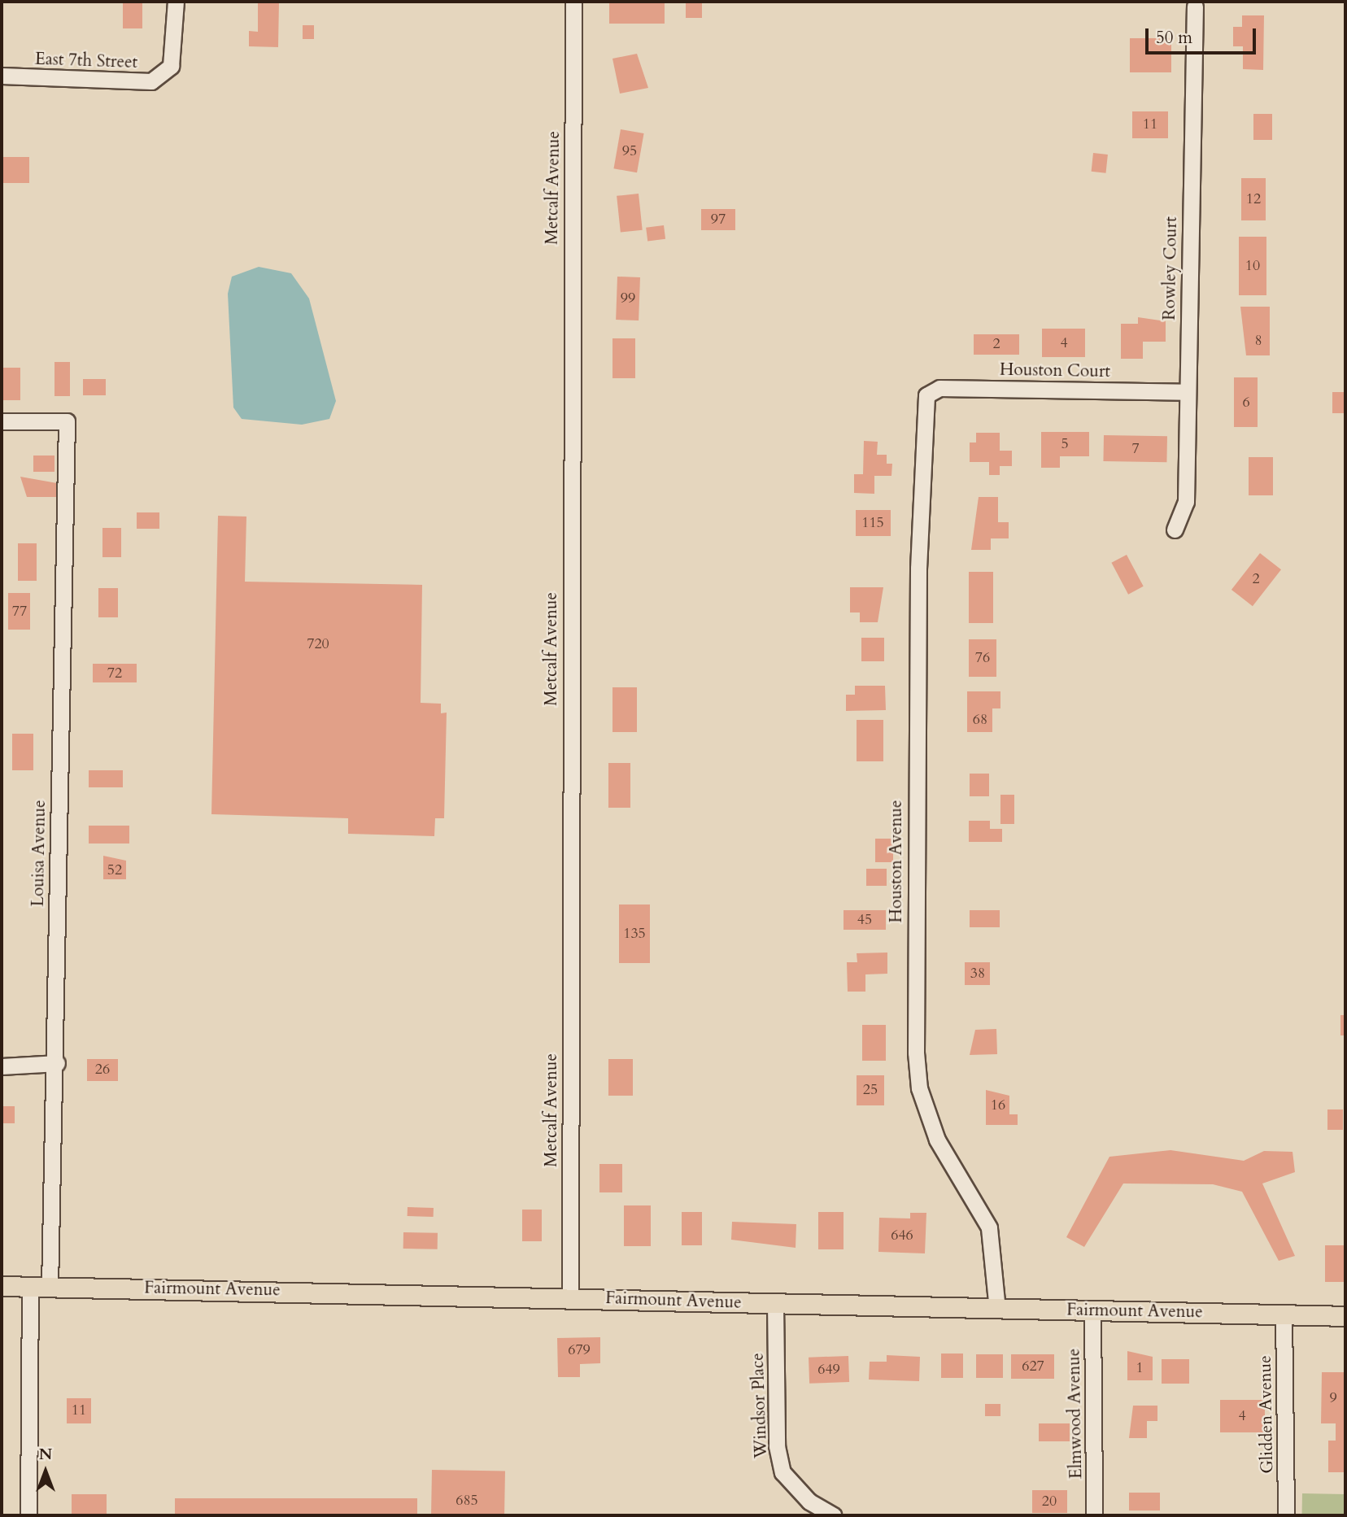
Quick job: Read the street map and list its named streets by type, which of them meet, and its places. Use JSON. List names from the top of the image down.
{
  "streets": {
    "main road": ["Fairmount Avenue"],
    "street": [
      "East 7th Street",
      "Metcalf Avenue",
      "Rowley Court",
      "Houston Court",
      "Louisa Avenue",
      "Houston Avenue",
      "Windsor Place",
      "Elmwood Avenue",
      "Glidden Avenue"
    ]
  },
  "crossings": [
    ["Metcalf Avenue", "Fairmount Avenue"],
    ["Rowley Court", "Houston Court"],
    ["Houston Court", "Houston Avenue"],
    ["Louisa Avenue", "Fairmount Avenue"],
    ["Houston Avenue", "Fairmount Avenue"],
    ["Fairmount Avenue", "Windsor Place"],
    ["Fairmount Avenue", "Elmwood Avenue"],
    ["Fairmount Avenue", "Glidden Avenue"]
  ],
  "house_numbers": [
    "11",
    "95",
    "12",
    "97",
    "10",
    "99",
    "8",
    "4",
    "2",
    "6",
    "5",
    "7",
    "115",
    "2",
    "77",
    "720",
    "76",
    "72",
    "68",
    "52",
    "45",
    "135",
    "38",
    "26",
    "25",
    "16",
    "646",
    "679",
    "627",
    "1",
    "649",
    "9",
    "11",
    "4",
    "685",
    "20"
  ],
  "scale_bar": "50 m",
  "north": "top"
}
